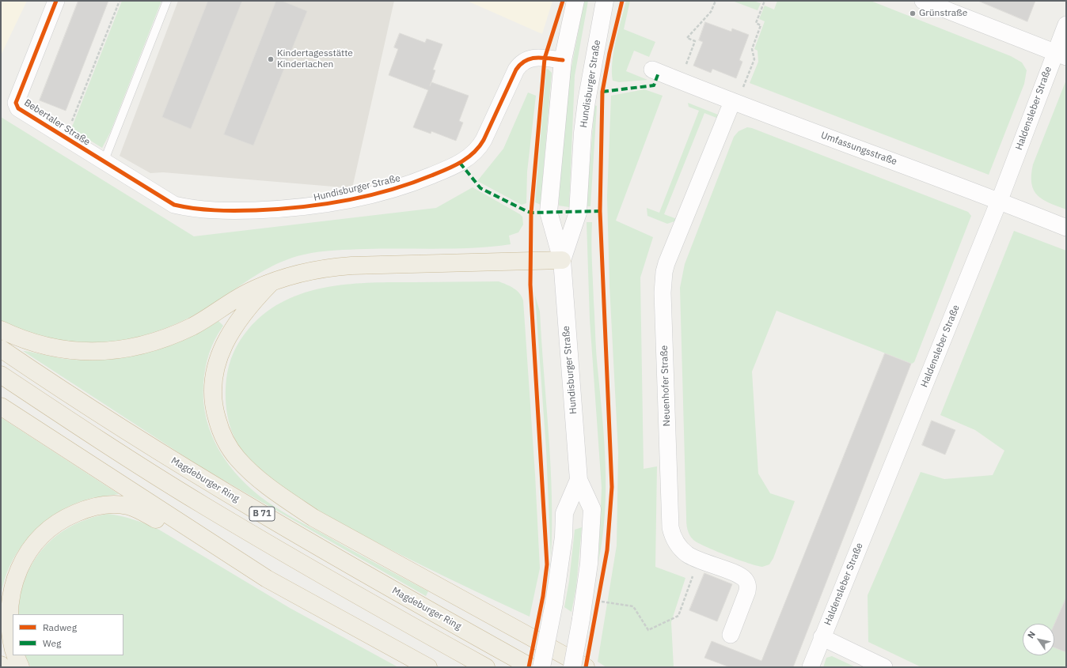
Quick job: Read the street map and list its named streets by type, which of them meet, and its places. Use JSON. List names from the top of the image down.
{
  "streets": {
    "highway": ["Magdeburger Ring", "B 71"],
    "main road": ["Hundisburger Straße"],
    "street": [
      "Haldensleber Straße",
      "Bebertaler Straße",
      "Umfassungsstraße",
      "Neuenhofer Straße"
    ]
  },
  "crossings": [
    ["Hundisburger Straße", "Bebertaler Straße"],
    ["Haldensleber Straße", "Umfassungsstraße"],
    ["Umfassungsstraße", "Neuenhofer Straße"]
  ],
  "places": ["Grünstraße", "Kindertagesstätte Kinderlachen"],
  "legend": ["Radweg", "Weg"],
  "north": "top left"
}
